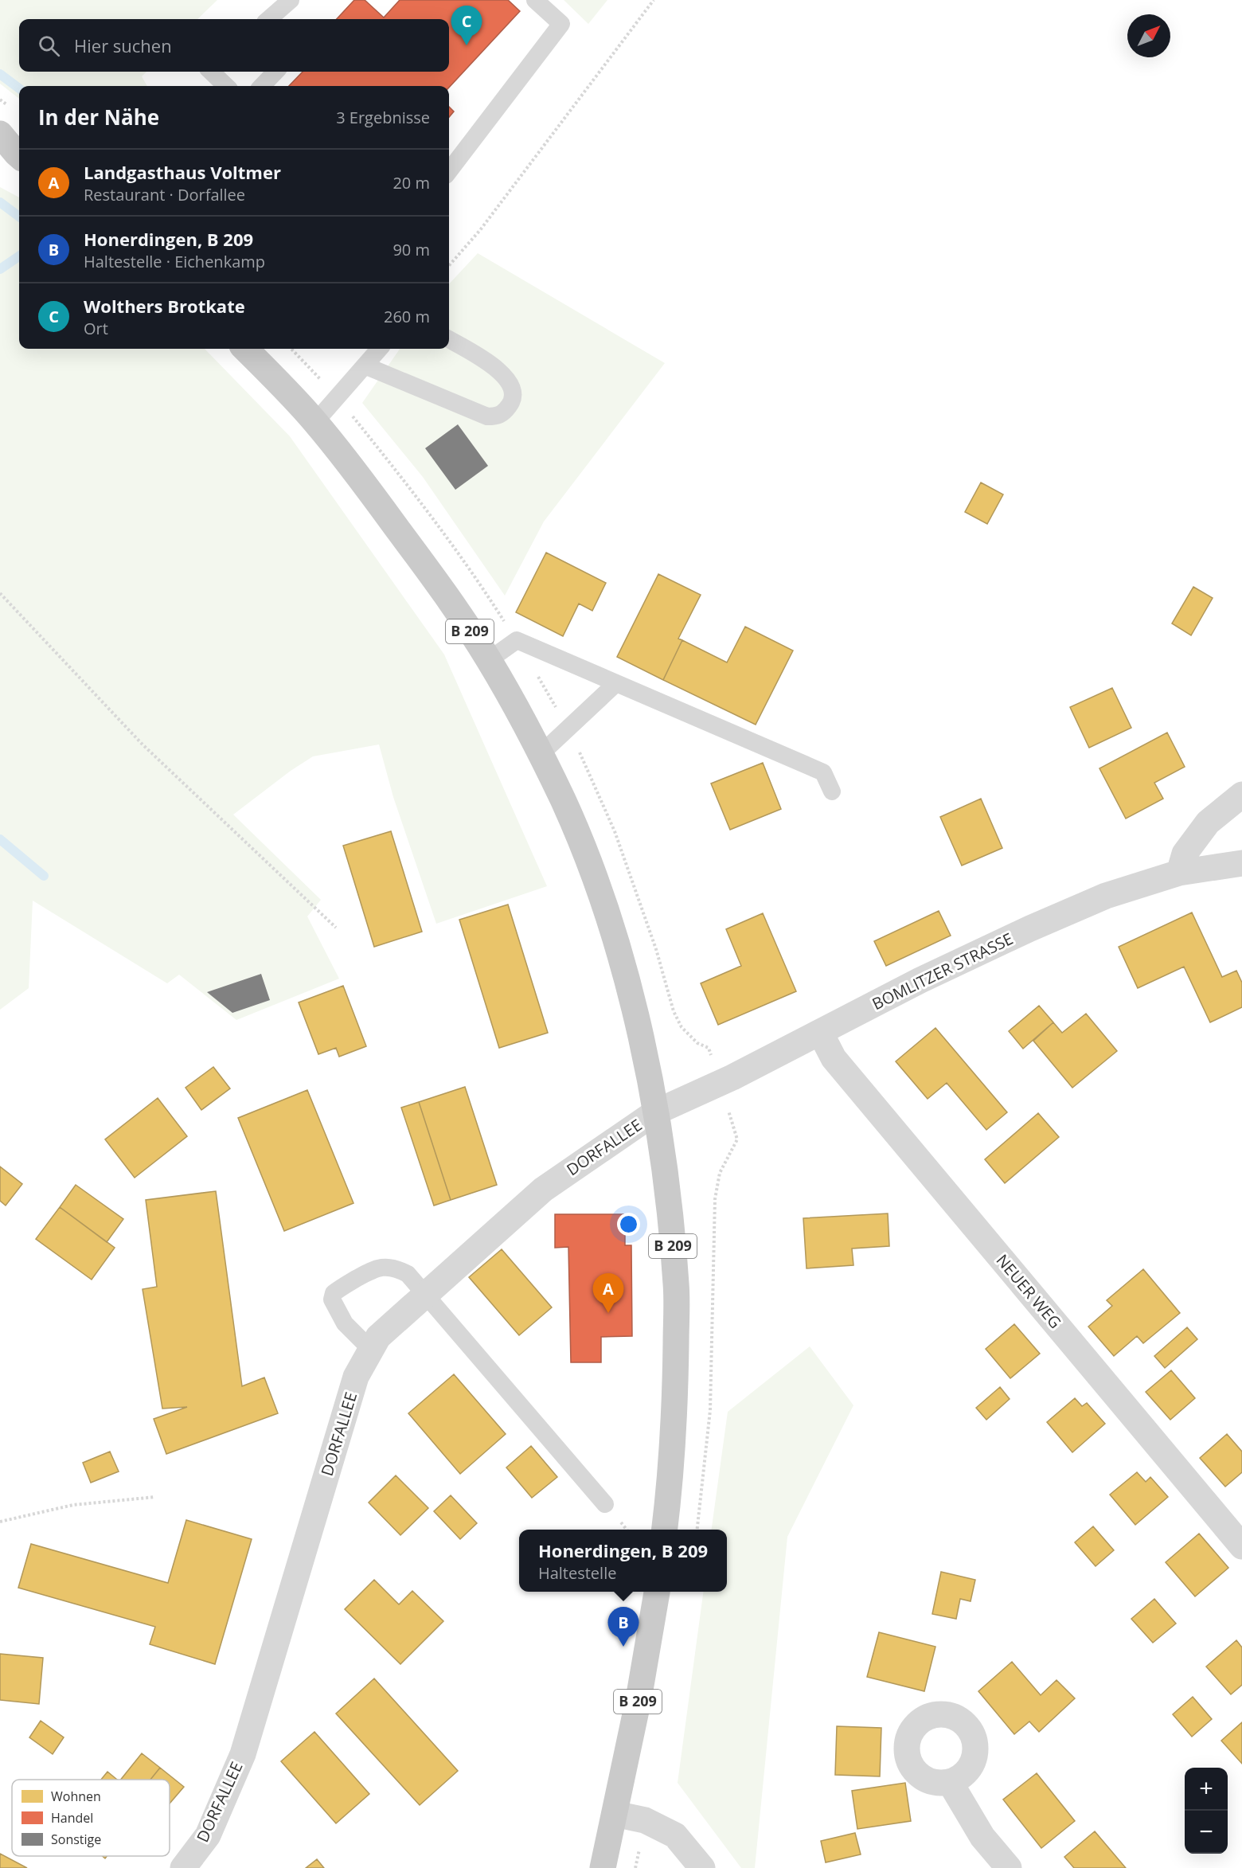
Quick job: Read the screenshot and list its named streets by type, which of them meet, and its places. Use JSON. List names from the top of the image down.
{
  "streets": {
    "main road": ["B 209"],
    "street": ["BOMLITZER STRASSE", "DORFALLEE", "NEUER WEG"]
  },
  "crossings": [
    ["B 209", "BOMLITZER STRASSE"],
    ["B 209", "DORFALLEE"],
    ["BOMLITZER STRASSE", "DORFALLEE"],
    ["BOMLITZER STRASSE", "NEUER WEG"]
  ],
  "legend": ["Wohnen", "Handel", "Sonstige"],
  "north": "top right",
  "page": {
    "pins": ["C", "A", "B"],
    "search": "Hier suchen",
    "heading": ["In der Nähe", "3 Ergebnisse"],
    "list": [
      {
        "mark": "A",
        "name": "Landgasthaus Voltmer",
        "note": "Restaurant · Dorfallee",
        "value": "20 m"
      },
      {
        "mark": "B",
        "name": "Honerdingen, B 209",
        "note": "Haltestelle · Eichenkamp",
        "value": "90 m"
      },
      {
        "mark": "C",
        "name": "Wolthers Brotkate",
        "note": "Ort",
        "value": "260 m"
      }
    ],
    "popup": ["Honerdingen, B 209", "Haltestelle"],
    "map_buttons": ["+", "−"]
  }
}
